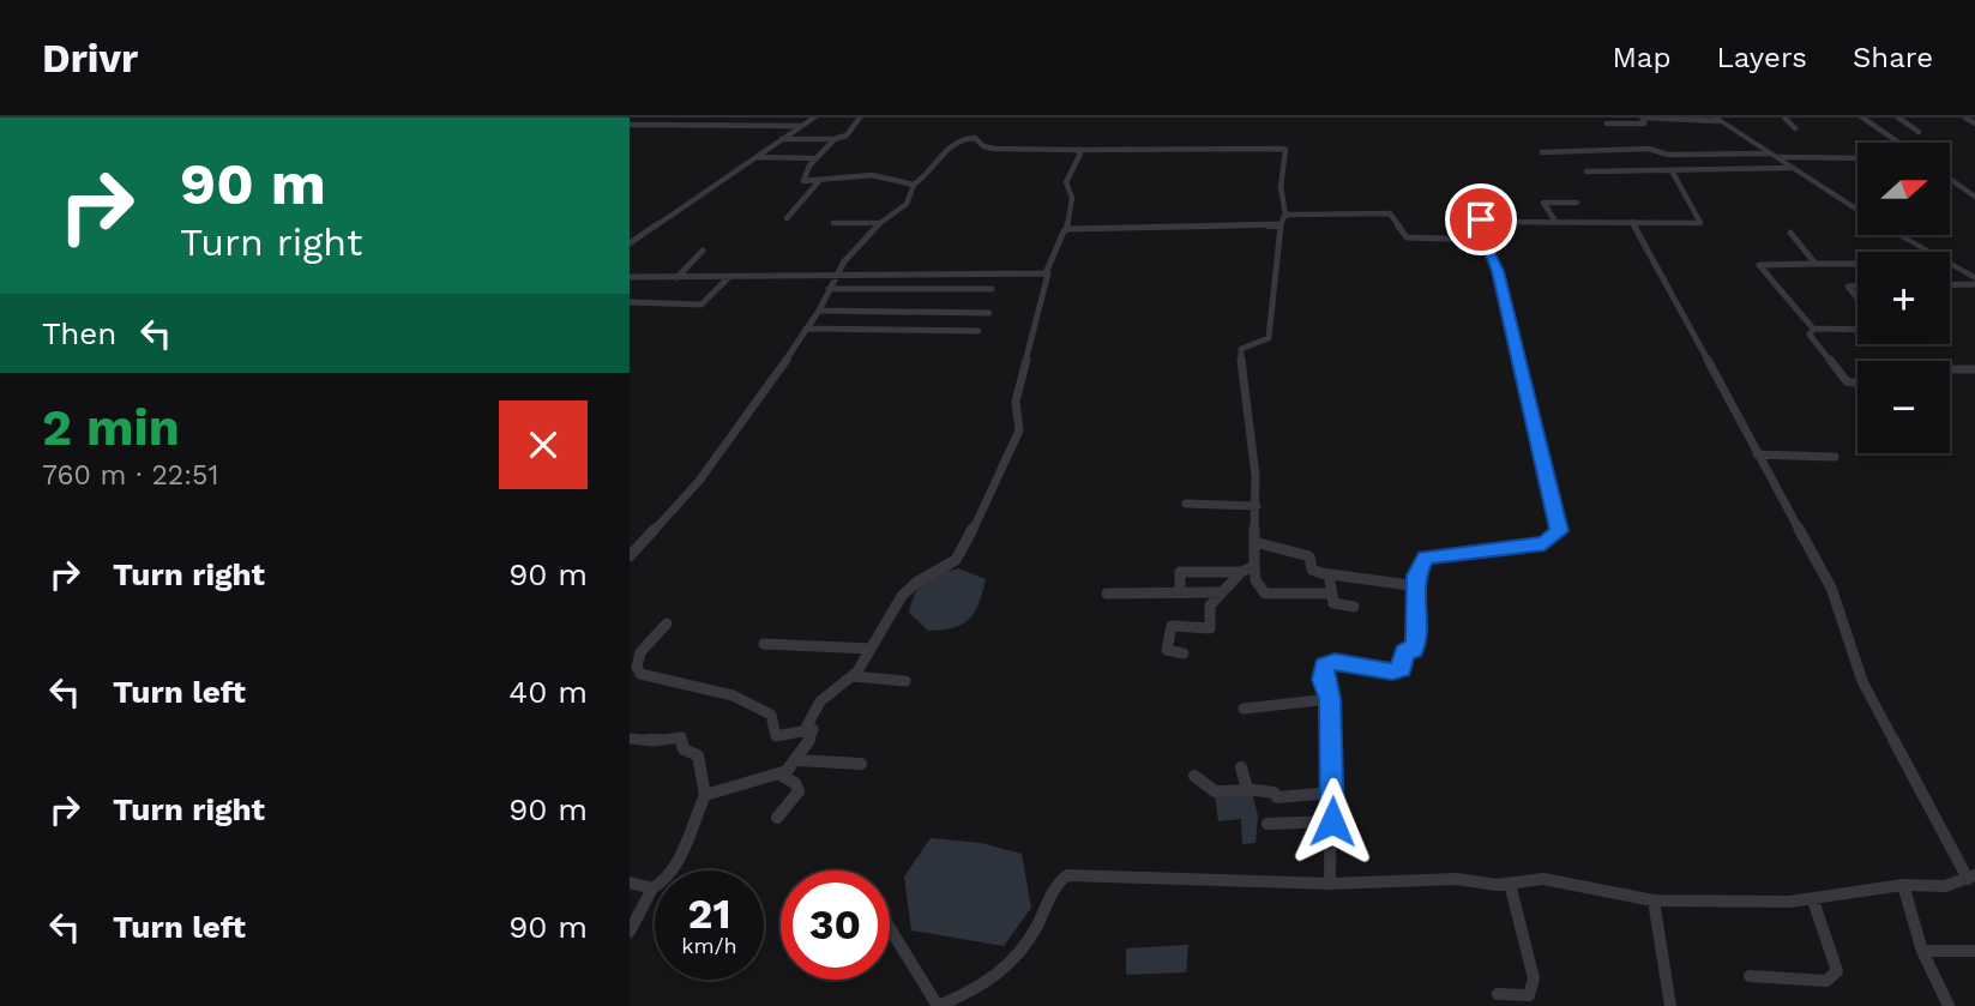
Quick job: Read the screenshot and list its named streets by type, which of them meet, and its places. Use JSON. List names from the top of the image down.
{
  "north": "right",
  "page": {
    "header": "Drivr",
    "nav": ["Map", "Layers", "Share"],
    "turn": ["90 m", "Turn right"],
    "map_buttons": ["+", "−"],
    "then": "Then",
    "heading": ["2 min", "760 m · 22:51"],
    "list": [
      {
        "name": "Turn right",
        "value": "90 m"
      },
      {
        "name": "Turn left",
        "value": "40 m"
      },
      {
        "name": "Turn right",
        "value": "90 m"
      },
      {
        "name": "Turn left",
        "value": "90 m"
      }
    ],
    "speed": "21 km/h",
    "limit": "30"
  }
}
